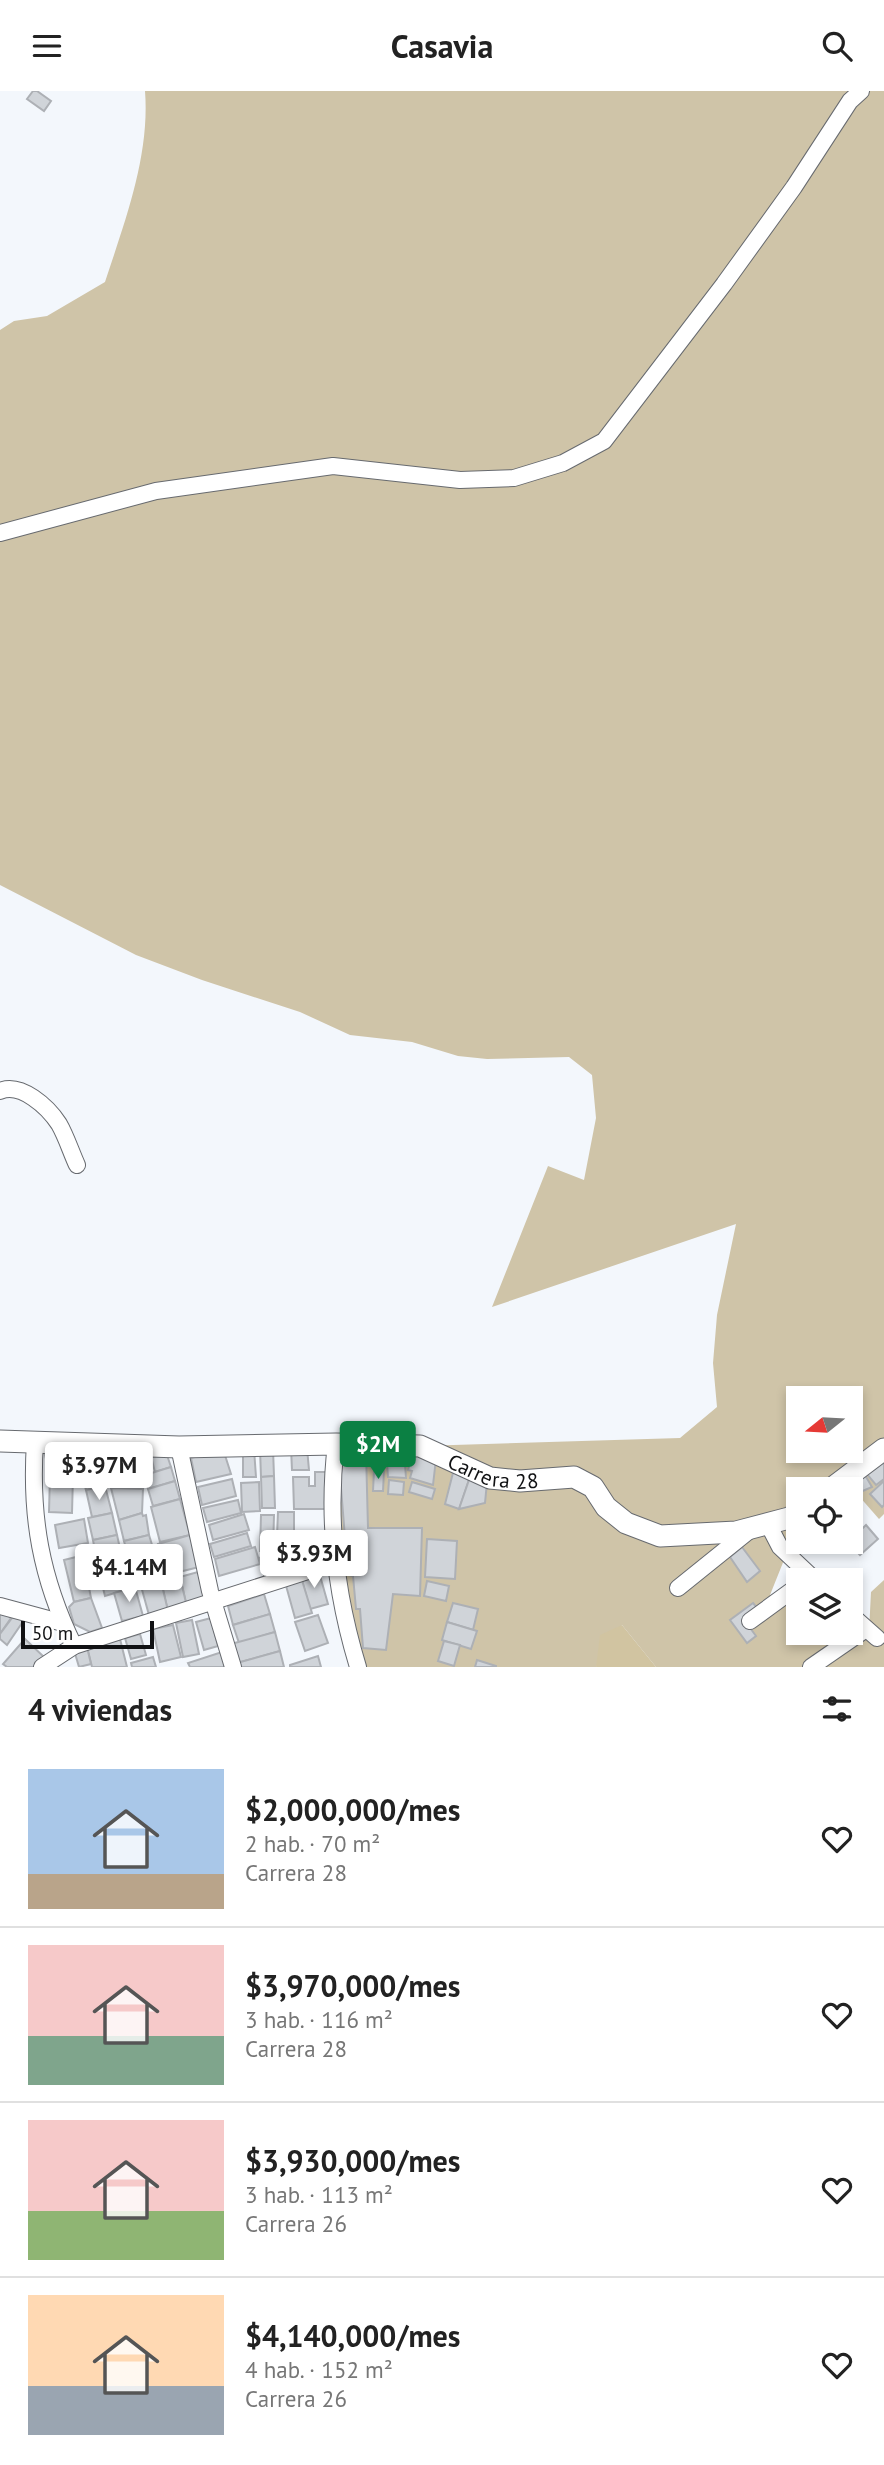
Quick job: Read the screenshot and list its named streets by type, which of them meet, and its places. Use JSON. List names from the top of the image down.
{
  "streets": {
    "street": ["Carrera 28"]
  },
  "scale_bar": "50 m",
  "north": "left",
  "page": {
    "header": "Casavia",
    "price": [
      "$2M",
      "$3.97M",
      "$3.93M",
      "$4.14M"
    ],
    "scale": "50 m",
    "heading": "4 viviendas",
    "list": [
      {
        "name": "$2,000,000/mes",
        "note": "2 hab. · 70 m² · Carrera 28"
      },
      {
        "name": "$3,970,000/mes",
        "note": "3 hab. · 116 m² · Carrera 28"
      },
      {
        "name": "$3,930,000/mes",
        "note": "3 hab. · 113 m² · Carrera 26"
      },
      {
        "name": "$4,140,000/mes",
        "note": "4 hab. · 152 m² · Carrera 26"
      }
    ]
  }
}
